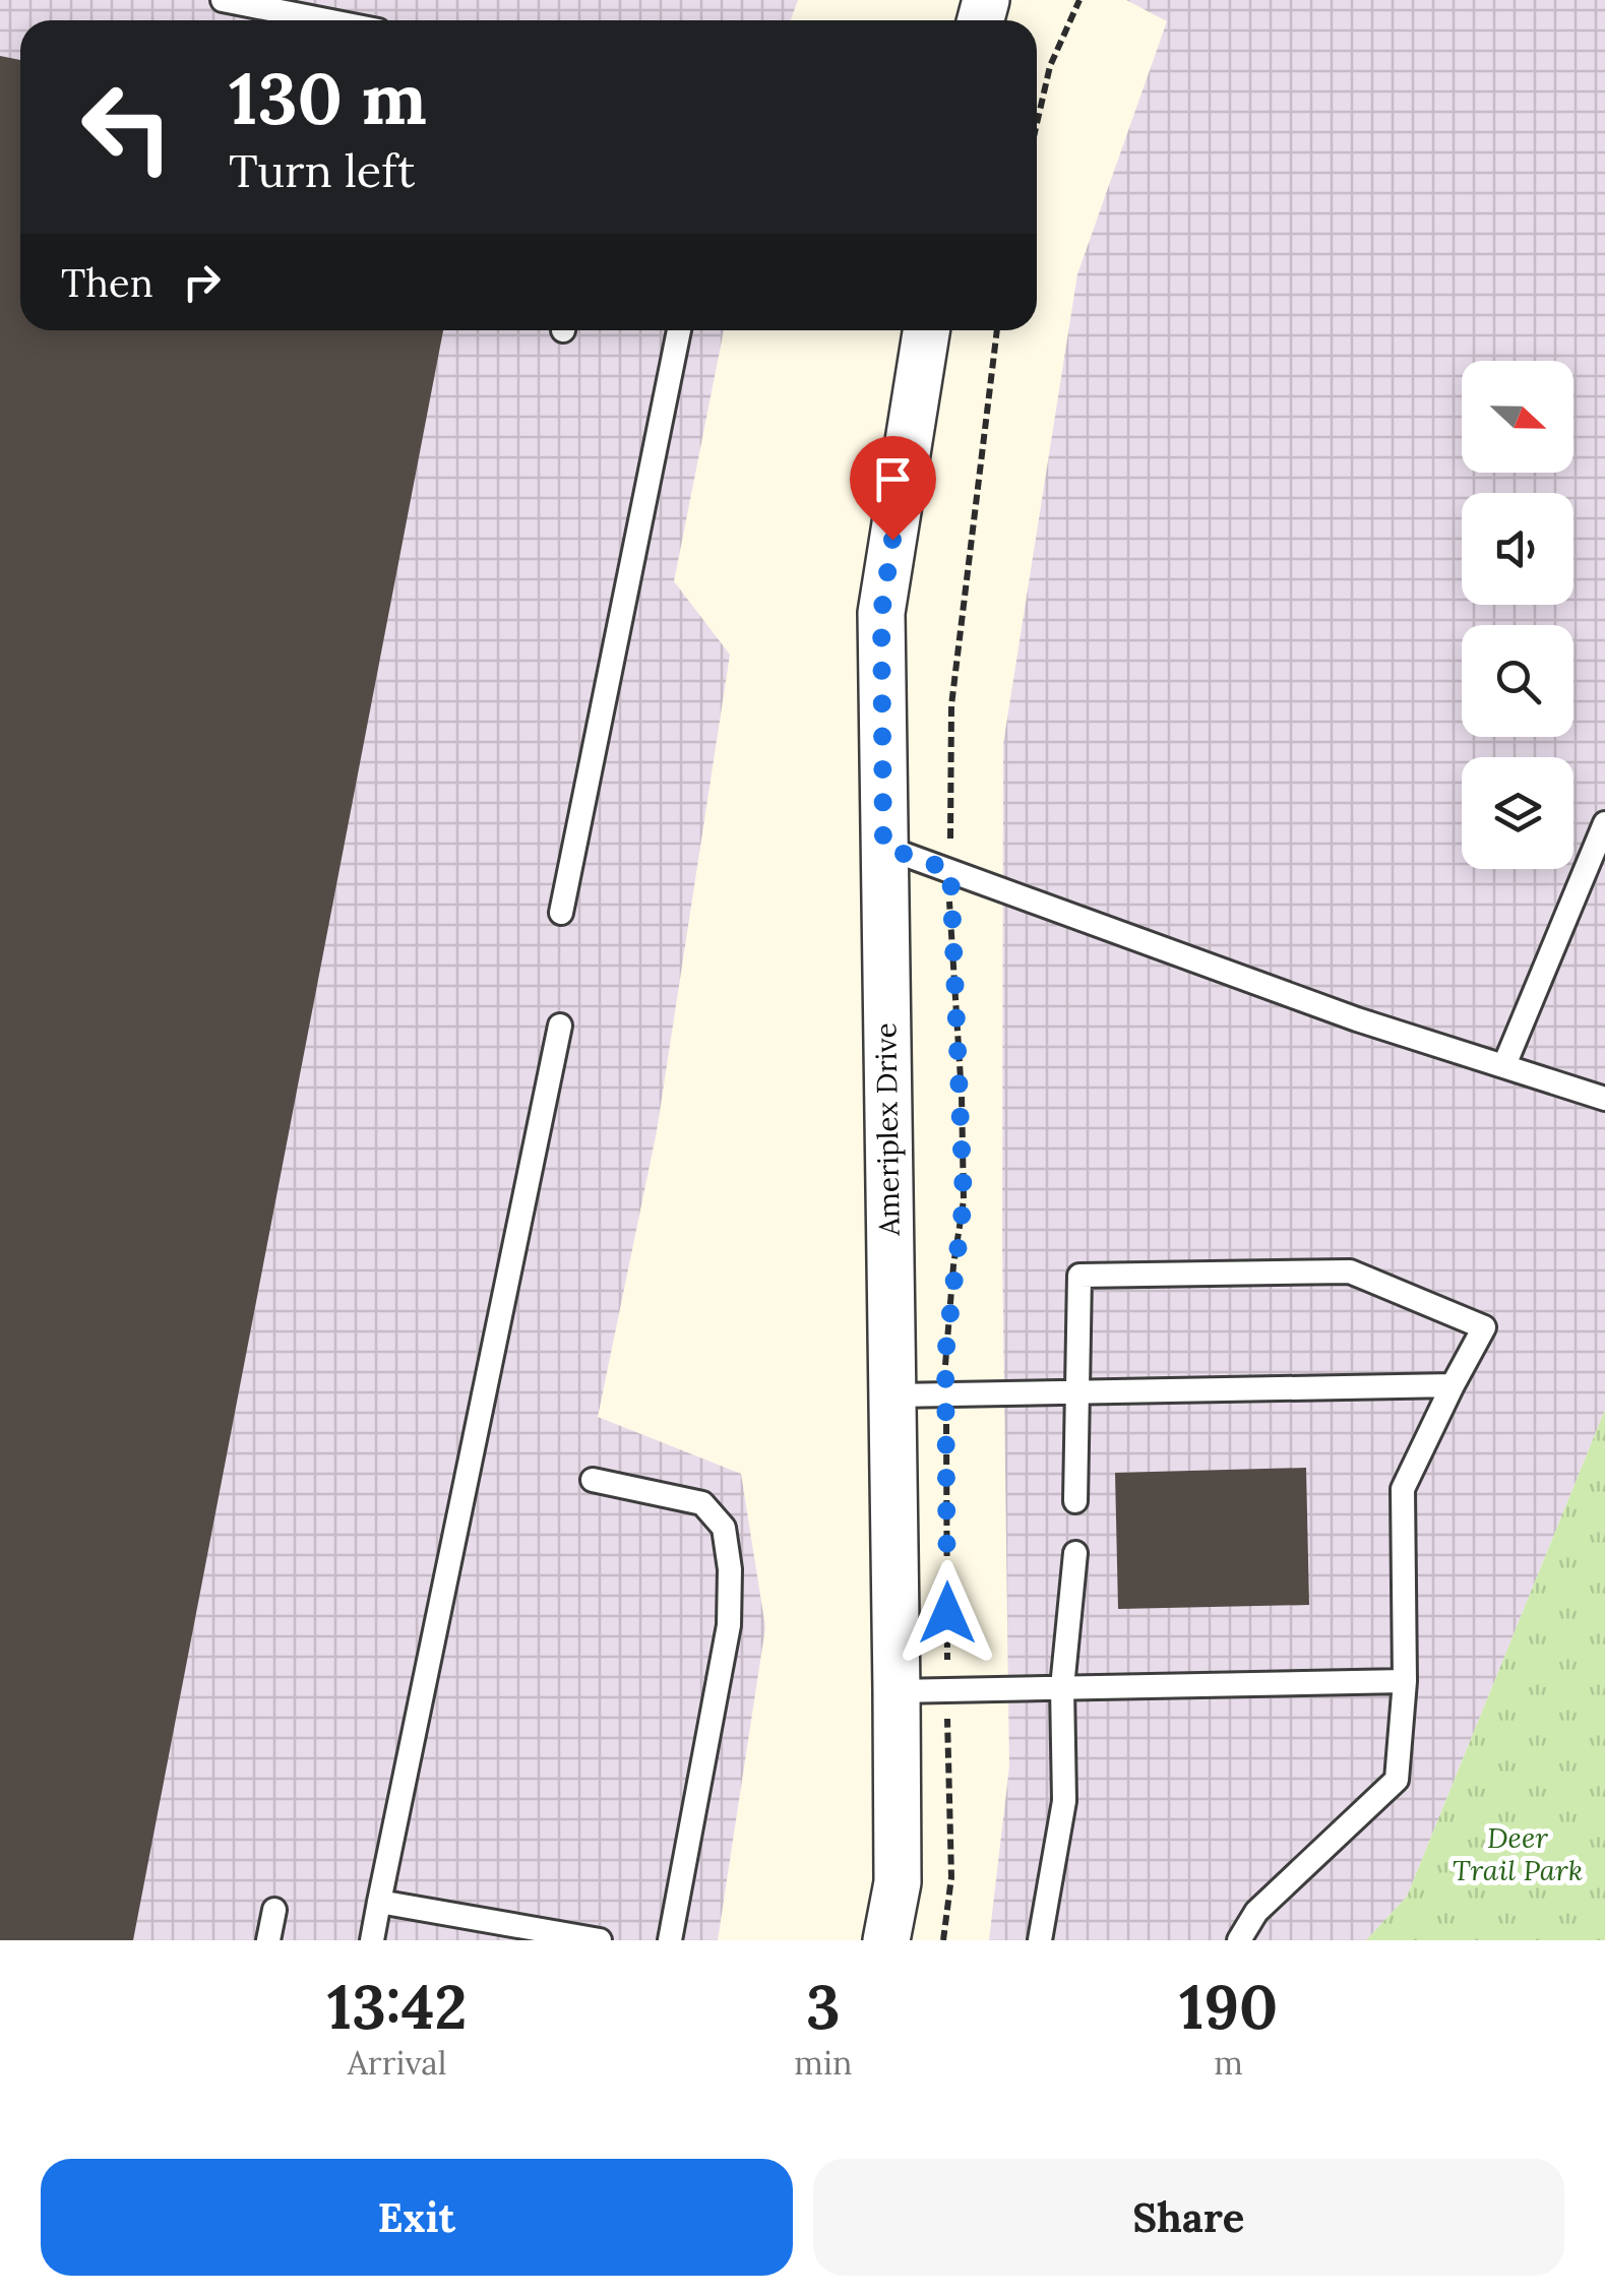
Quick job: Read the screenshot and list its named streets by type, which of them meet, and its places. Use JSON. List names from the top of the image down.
{
  "streets": {
    "street": ["Ameriplex Drive"]
  },
  "parks": ["Deer Trail Park"],
  "north": "right",
  "page": {
    "turn": ["130 m", "Turn left"],
    "then": "Then",
    "eta": [
      "13:42",
      "Arrival",
      "3",
      "min",
      "190",
      "m"
    ],
    "buttons": ["Exit", "Share"]
  }
}
